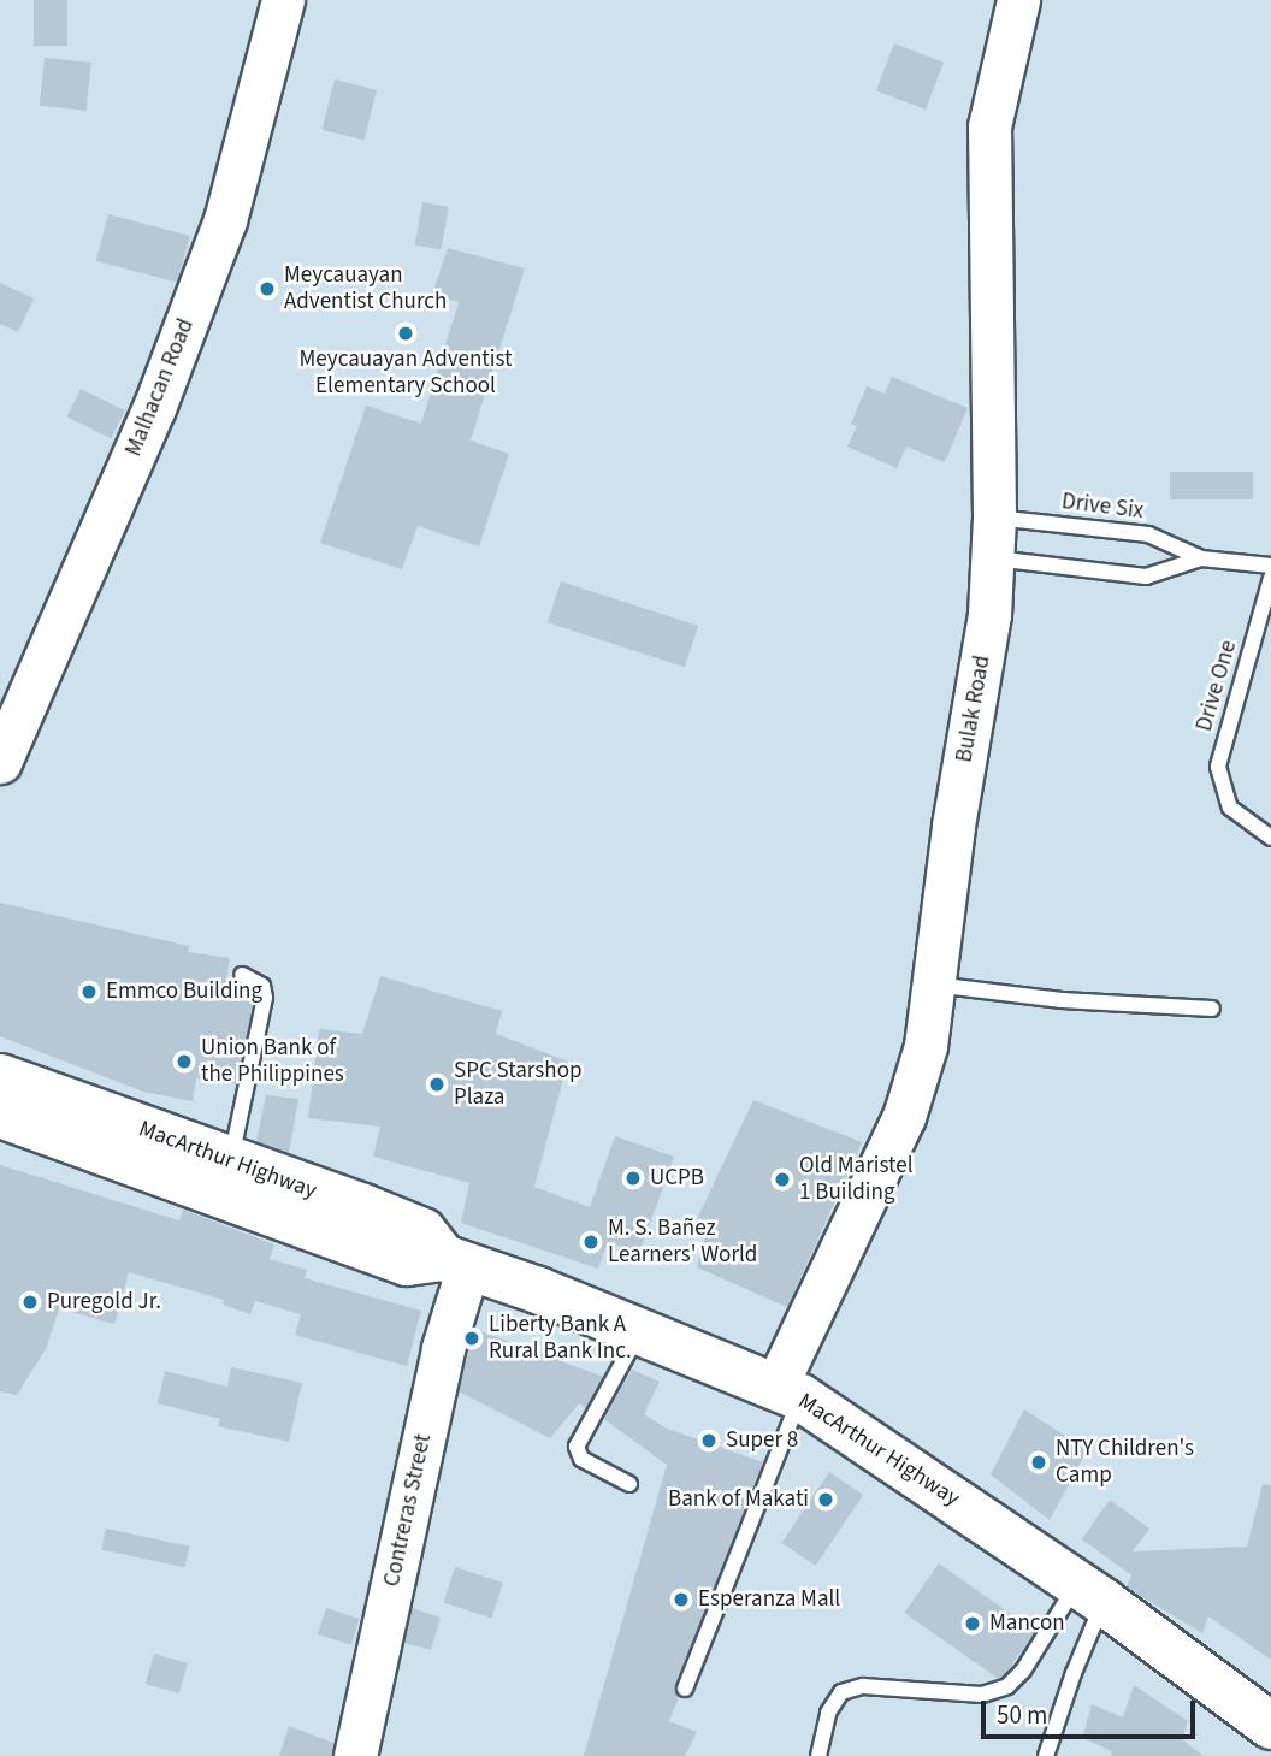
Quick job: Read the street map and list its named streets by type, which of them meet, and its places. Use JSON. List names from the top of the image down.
{
  "streets": {
    "highway": ["MacArthur Highway"],
    "street": ["Malhacan Road", "Bulak Road", "Contreras Street"],
    "lane": ["Drive Six", "Drive One"]
  },
  "crossings": [
    ["Drive Six", "Bulak Road"],
    ["Bulak Road", "MacArthur Highway"],
    ["MacArthur Highway", "Contreras Street"]
  ],
  "places": [
    "Meycauayan Adventist Church",
    "Meycauayan Adventist Elementary School",
    "Emmco Building",
    "Union Bank of the Philippines",
    "SPC Starshop Plaza",
    "UCPB",
    "Old Maristel 1 Building",
    "M. S. Bañez Learners' World",
    "Puregold Jr.",
    "Liberty Bank A Rural Bank Inc.",
    "Super 8",
    "NTY Children's Camp",
    "Bank of Makati",
    "Esperanza Mall",
    "Mancon"
  ],
  "scale_bar": "50 m"
}
